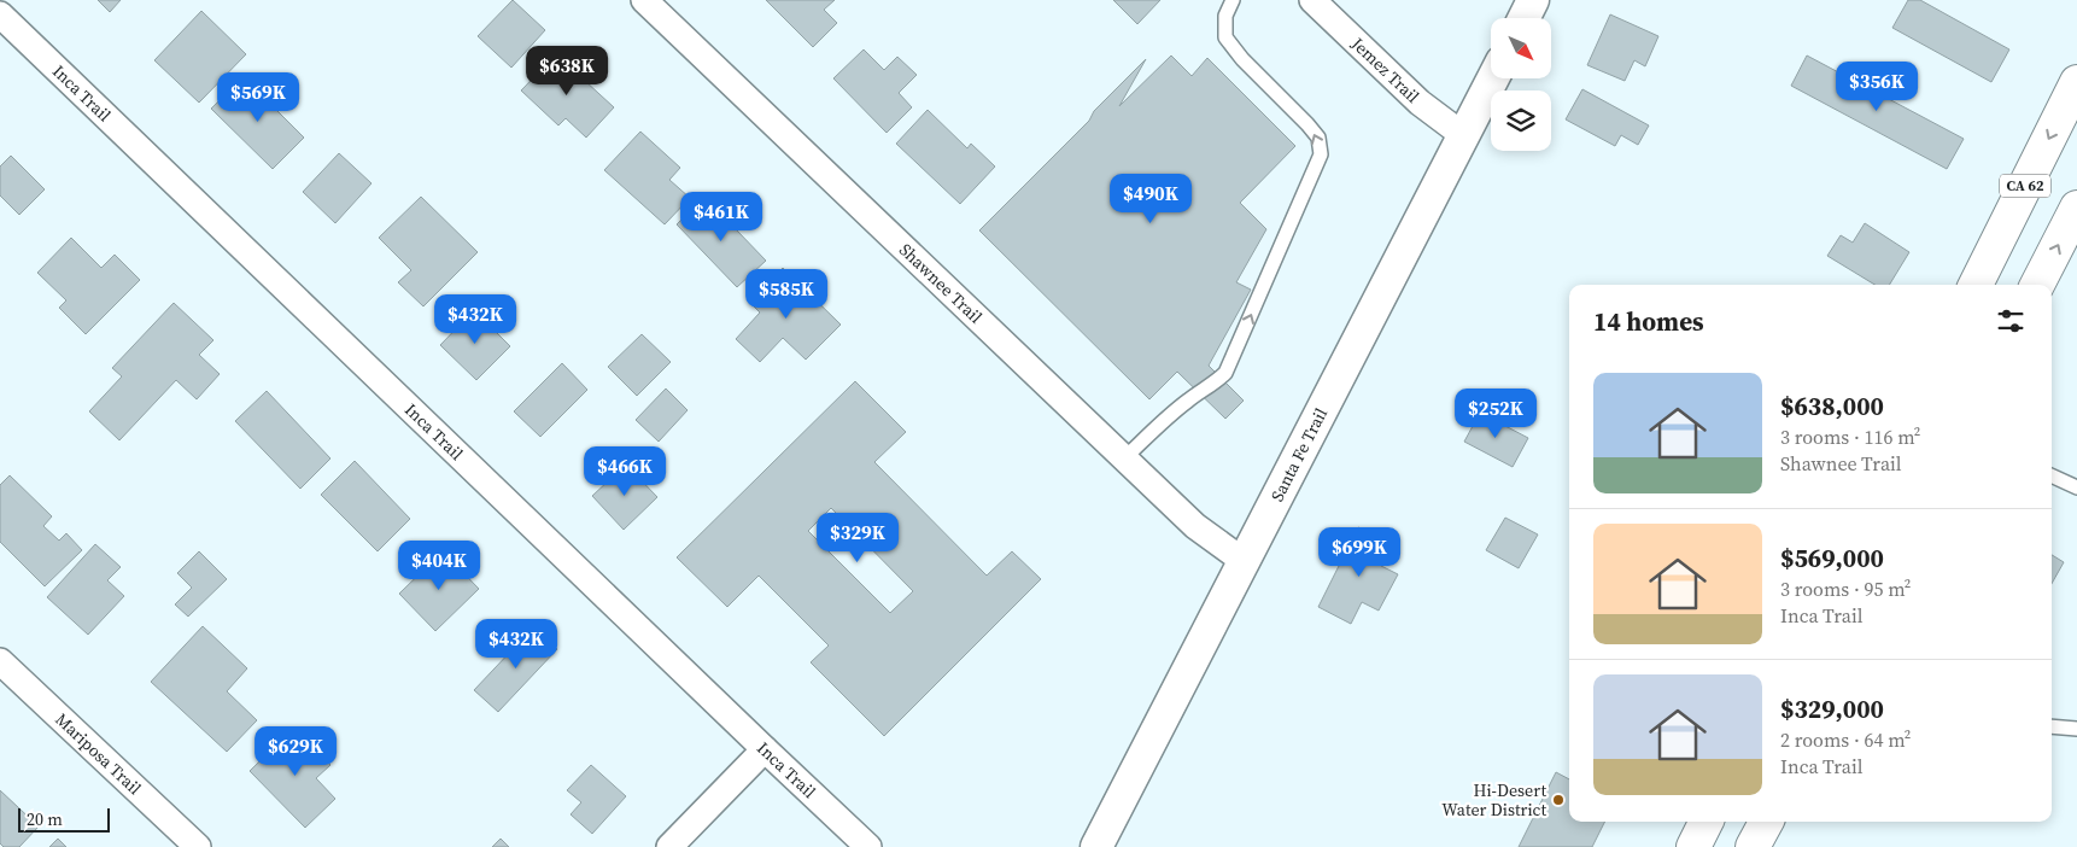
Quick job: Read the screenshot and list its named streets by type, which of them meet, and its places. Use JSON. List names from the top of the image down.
{
  "streets": {
    "main road": ["CA 62"],
    "street": [
      "Jemez Trail",
      "Inca Trail",
      "Shawnee Trail",
      "Santa Fe Trail",
      "Mariposa Trail"
    ]
  },
  "crossings": [
    ["Jemez Trail", "Santa Fe Trail"],
    ["Shawnee Trail", "Santa Fe Trail"]
  ],
  "places": ["Hi-Desert Water District"],
  "scale_bar": "20 m",
  "north": "bottom right",
  "page": {
    "price": [
      "$638K",
      "$356K",
      "$569K",
      "$490K",
      "$461K",
      "$585K",
      "$432K",
      "$252K",
      "$466K",
      "$329K",
      "$699K",
      "$404K",
      "$432K",
      "$629K"
    ],
    "heading": "14 homes",
    "list": [
      {
        "name": "$638,000",
        "note": "3 rooms · 116 m² · Shawnee Trail"
      },
      {
        "name": "$569,000",
        "note": "3 rooms · 95 m² · Inca Trail"
      },
      {
        "name": "$329,000",
        "note": "2 rooms · 64 m² · Inca Trail"
      }
    ],
    "scale": "20 m"
  }
}
